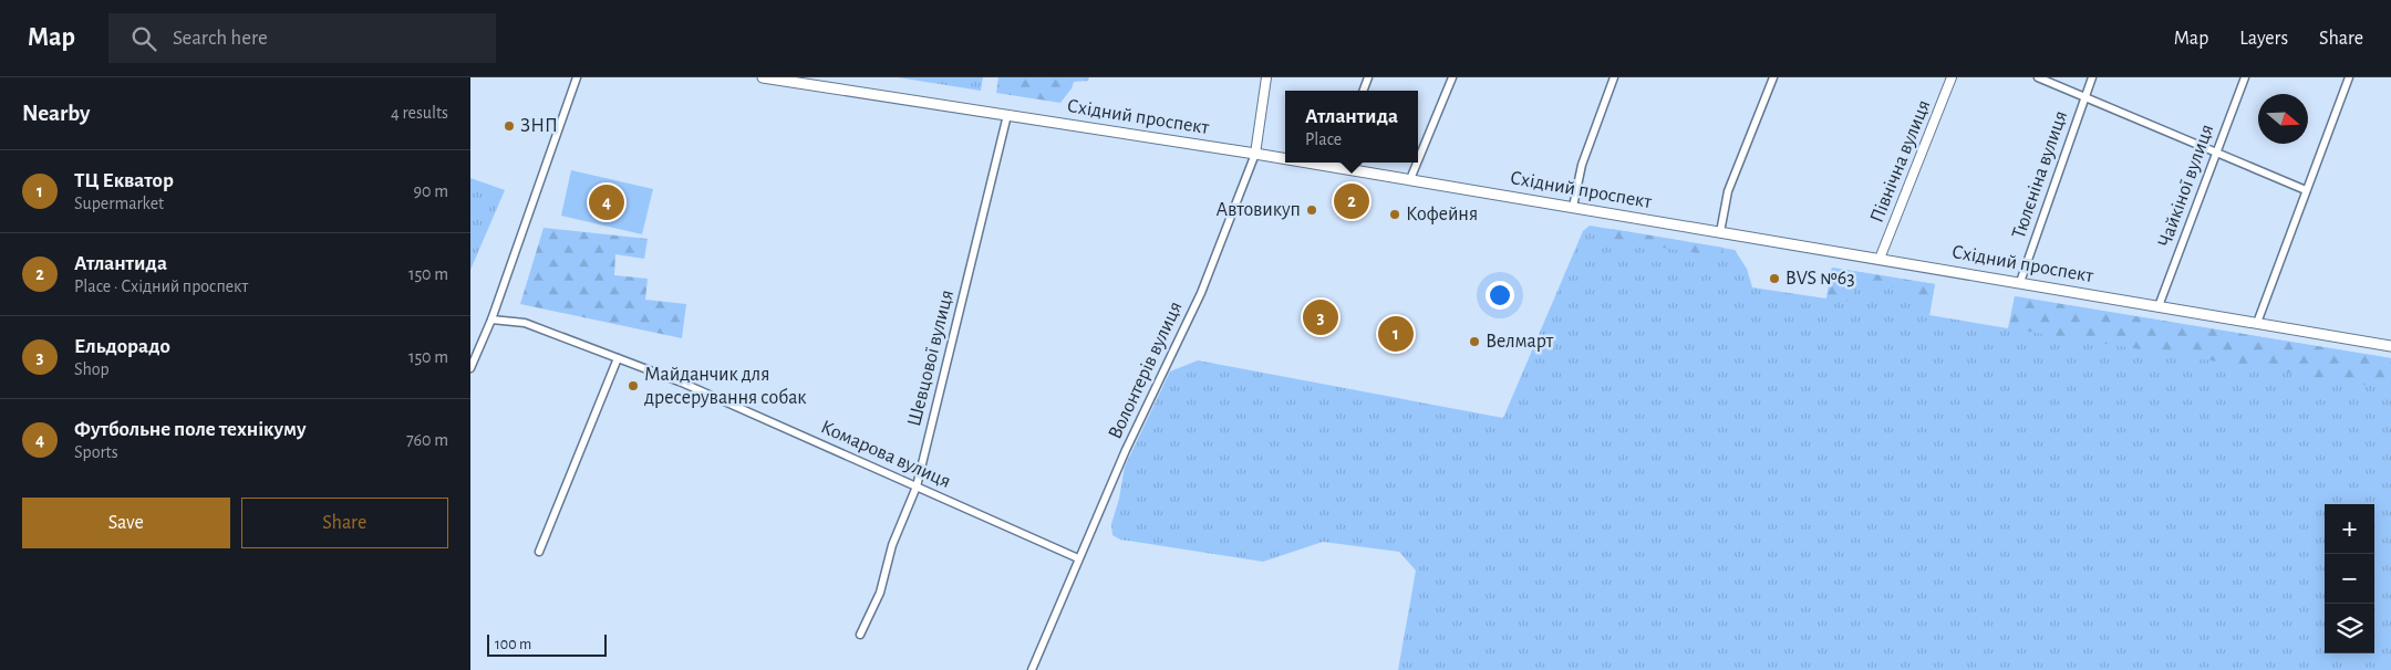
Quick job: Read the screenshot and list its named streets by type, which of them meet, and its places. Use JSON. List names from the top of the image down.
{
  "streets": {
    "main road": ["Східний проспект"],
    "street": [
      "Північна вулиця",
      "Тюлєніна вулиця",
      "Чайкіної вулиця",
      "Шевцової вулиця",
      "Волонтерів вулиця",
      "Комарова вулиця"
    ]
  },
  "crossings": [
    ["Східний проспект", "Північна вулиця"],
    ["Східний проспект", "Тюлєніна вулиця"],
    ["Східний проспект", "Чайкіної вулиця"],
    ["Східний проспект", "Шевцової вулиця"],
    ["Східний проспект", "Волонтерів вулиця"],
    ["Шевцової вулиця", "Комарова вулиця"],
    ["Волонтерів вулиця", "Комарова вулиця"]
  ],
  "places": [
    "ЗНП",
    "Автовикуп",
    "Кофейня",
    "BVS №63",
    "Велмарт",
    "Майданчик для дресерування собак"
  ],
  "scale_bar": "100 m",
  "north": "right",
  "page": {
    "header": "Map",
    "search": "Search here",
    "nav": ["Map", "Layers", "Share"],
    "heading": ["Nearby", "4 results"],
    "popup": ["Атлантида", "Place"],
    "list": [
      {
        "mark": "1",
        "name": "ТЦ Екватор",
        "note": "Supermarket",
        "value": "90 m"
      },
      {
        "mark": "2",
        "name": "Атлантида",
        "note": "Place · Східний проспект",
        "value": "150 m"
      },
      {
        "mark": "3",
        "name": "Ельдорадо",
        "note": "Shop",
        "value": "150 m"
      },
      {
        "mark": "4",
        "name": "Футбольне поле технікуму",
        "note": "Sports",
        "value": "760 m"
      }
    ],
    "pins": [
      "2",
      "4",
      "3",
      "1"
    ],
    "buttons": ["Save", "Share"],
    "map_buttons": ["+", "−"],
    "scale": "100 m"
  }
}
